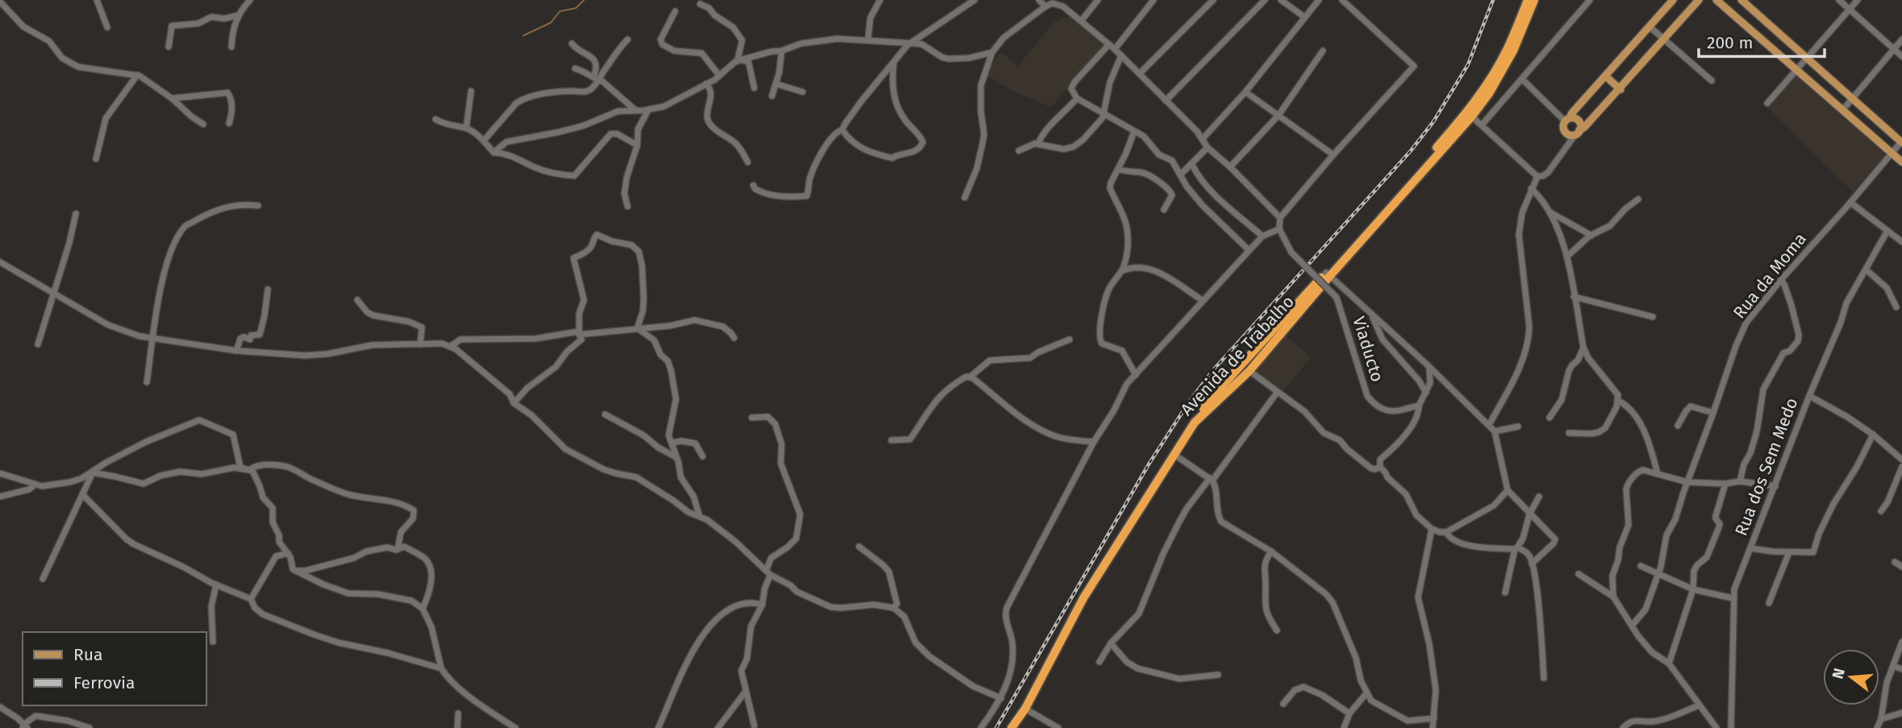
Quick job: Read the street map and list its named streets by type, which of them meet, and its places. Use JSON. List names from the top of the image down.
{
  "streets": {
    "highway": ["Avenida de Trabalho"],
    "street": ["Rua da Moma", "Viaducto", "Rua dos Sem Medo"]
  },
  "crossings": [
    ["Viaducto", "Avenida de Trabalho"]
  ],
  "legend": ["Rua", "Ferrovia"],
  "scale_bar": "200 m",
  "north": "left"
}
